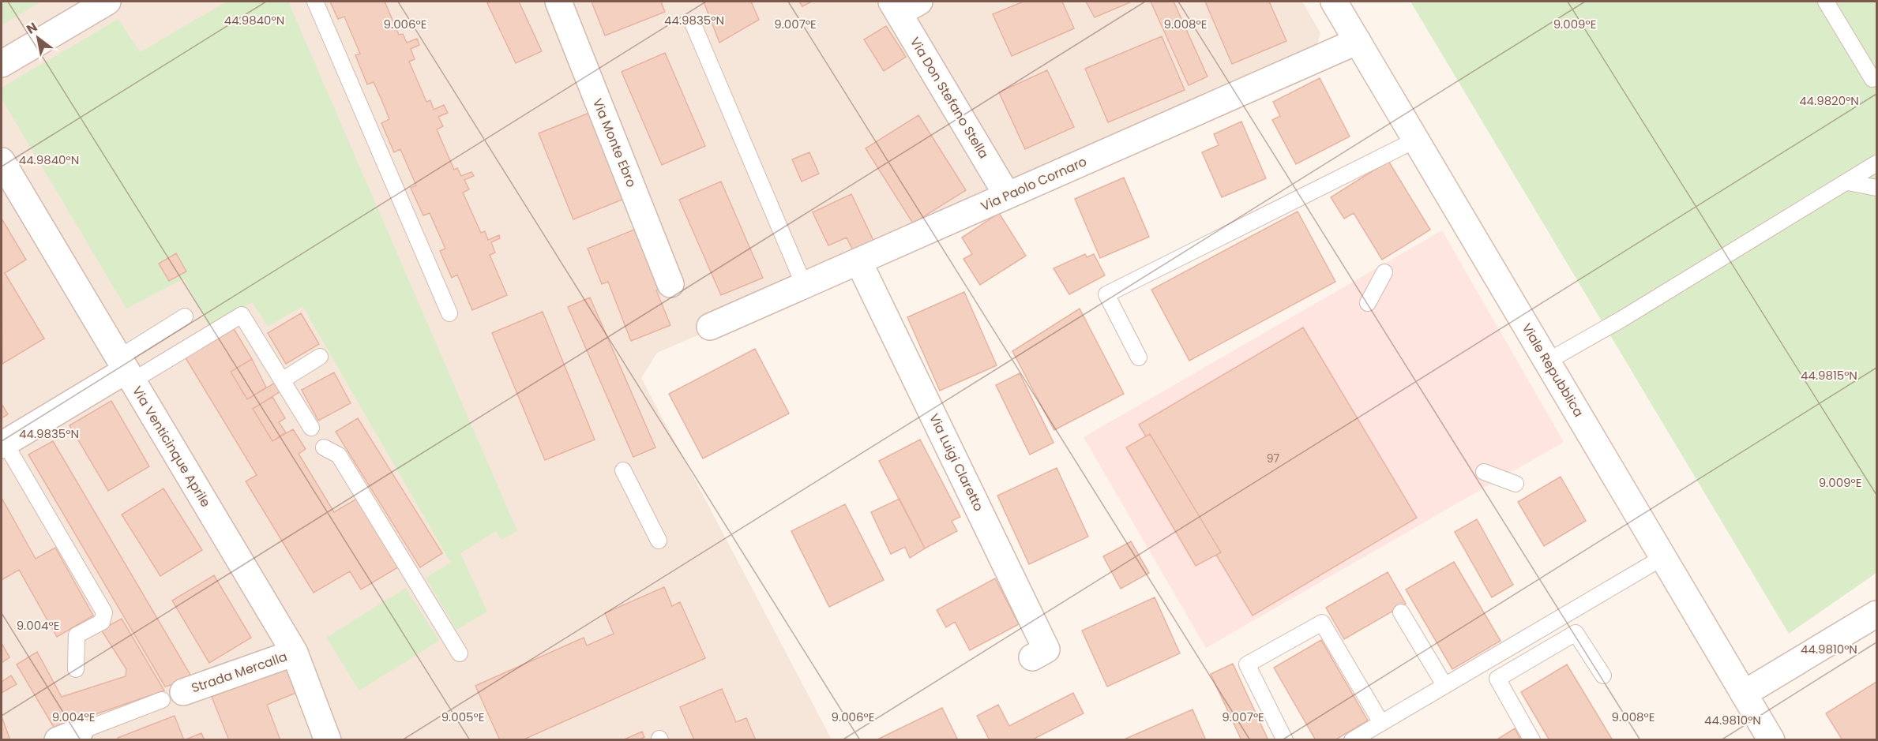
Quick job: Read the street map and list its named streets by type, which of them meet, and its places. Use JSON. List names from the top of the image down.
{
  "streets": {
    "street": [
      "Via Don Stefano Stella",
      "Via Monte Ebro",
      "Via Paolo Cornaro",
      "Viale Repubblica",
      "Via Venticinque Aprile",
      "Via Luigi Claretto",
      "Strada Mercalla"
    ]
  },
  "crossings": [
    ["Via Don Stefano Stella", "Via Paolo Cornaro"],
    ["Via Paolo Cornaro", "Viale Repubblica"],
    ["Via Paolo Cornaro", "Via Luigi Claretto"],
    ["Via Venticinque Aprile", "Strada Mercalla"]
  ],
  "house_numbers": ["97"],
  "north": "top left",
  "coordinates": [
    "44.9840°N",
    "44.9835°N",
    "9.006°E",
    "9.007°E",
    "9.008°E",
    "9.009°E",
    "44.9820°N",
    "44.9815°N",
    "9.004°E",
    "44.9810°N",
    "9.005°E"
  ]
}
